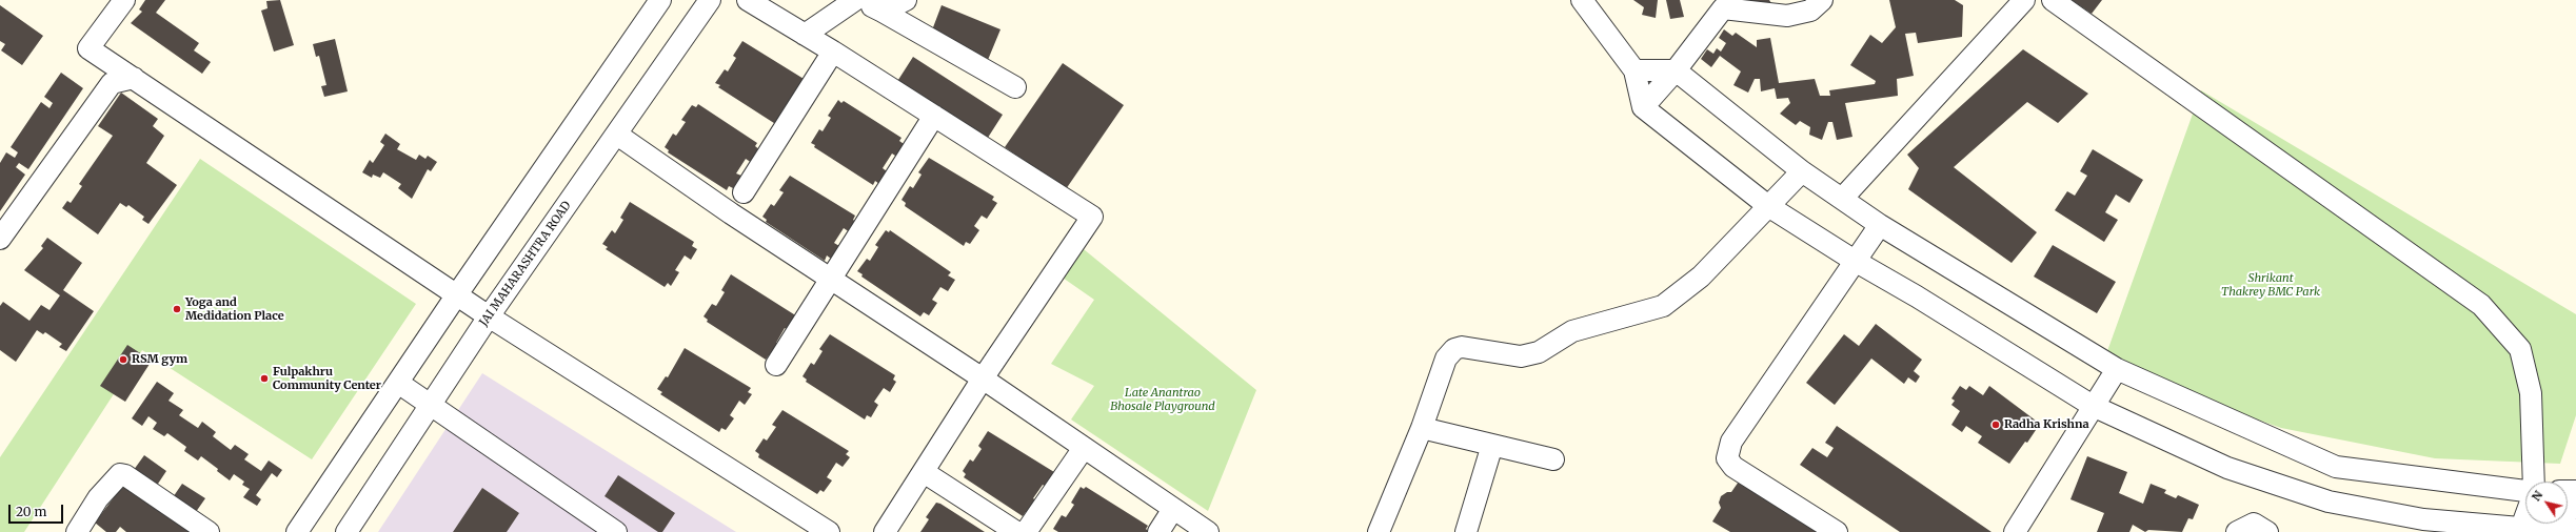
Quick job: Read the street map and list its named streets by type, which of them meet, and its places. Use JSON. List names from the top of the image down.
{
  "streets": {
    "street": ["JAI MAHARASHTRA ROAD"]
  },
  "parks": ["Shrikant Thakrey BMC Park", "Late Anantrao Bhosale Playground"],
  "places": [
    "Yoga and Medidation Place",
    "RSM gym",
    "Fulpakhru Community Center",
    "Radha Krishna"
  ],
  "scale_bar": "20 m",
  "north": "top left"
}
